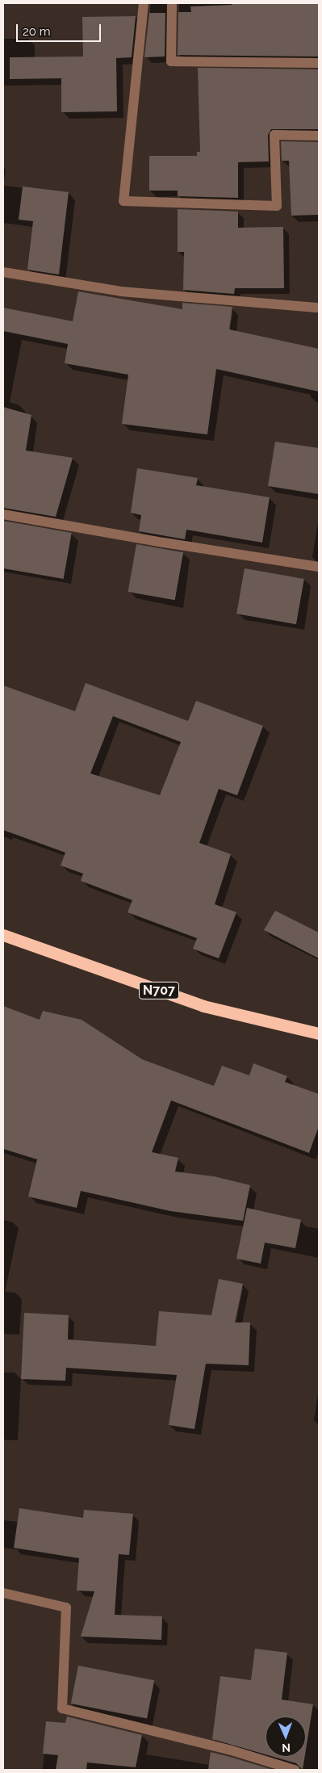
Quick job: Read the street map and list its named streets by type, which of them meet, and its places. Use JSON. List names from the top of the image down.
{
  "streets": {
    "highway": ["N707"]
  },
  "scale_bar": "20 m",
  "north": "bottom"
}
